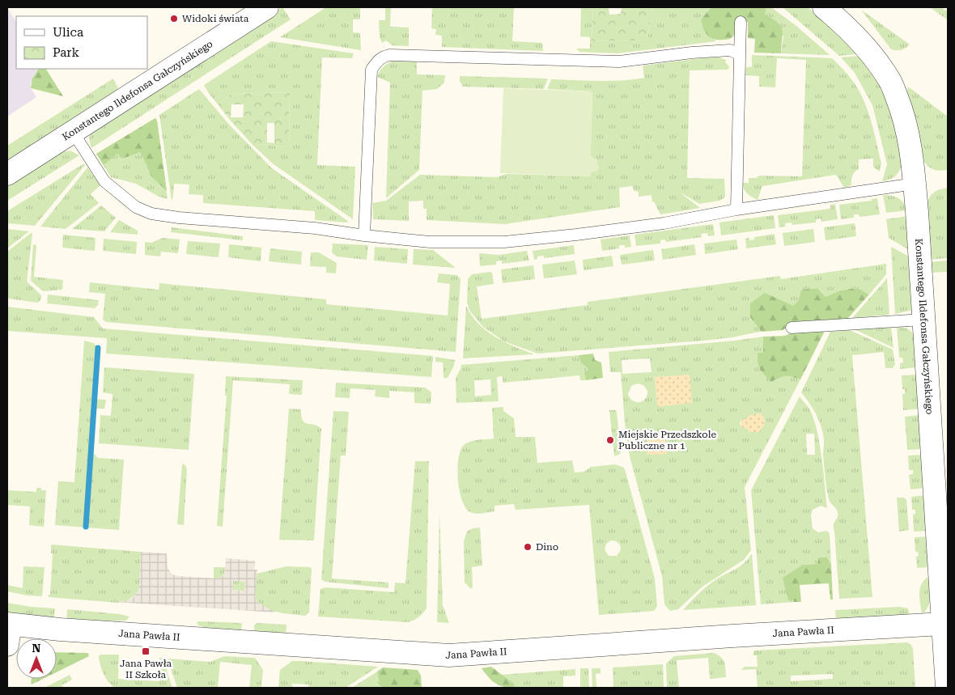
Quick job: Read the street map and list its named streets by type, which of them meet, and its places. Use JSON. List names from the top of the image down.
{
  "streets": {
    "street": ["Konstantego Ildefonsa Gałczyńskiego", "Jana Pawła II"]
  },
  "crossings": [
    ["Konstantego Ildefonsa Gałczyńskiego", "Jana Pawła II"]
  ],
  "places": {
    "other": ["Widoki świata", "Miejskie Przedszkole Publiczne nr 1", "Dino"],
    "transit": ["Jana Pawła II Szkoła"]
  },
  "legend": ["Ulica", "Park"],
  "north": "top"
}
